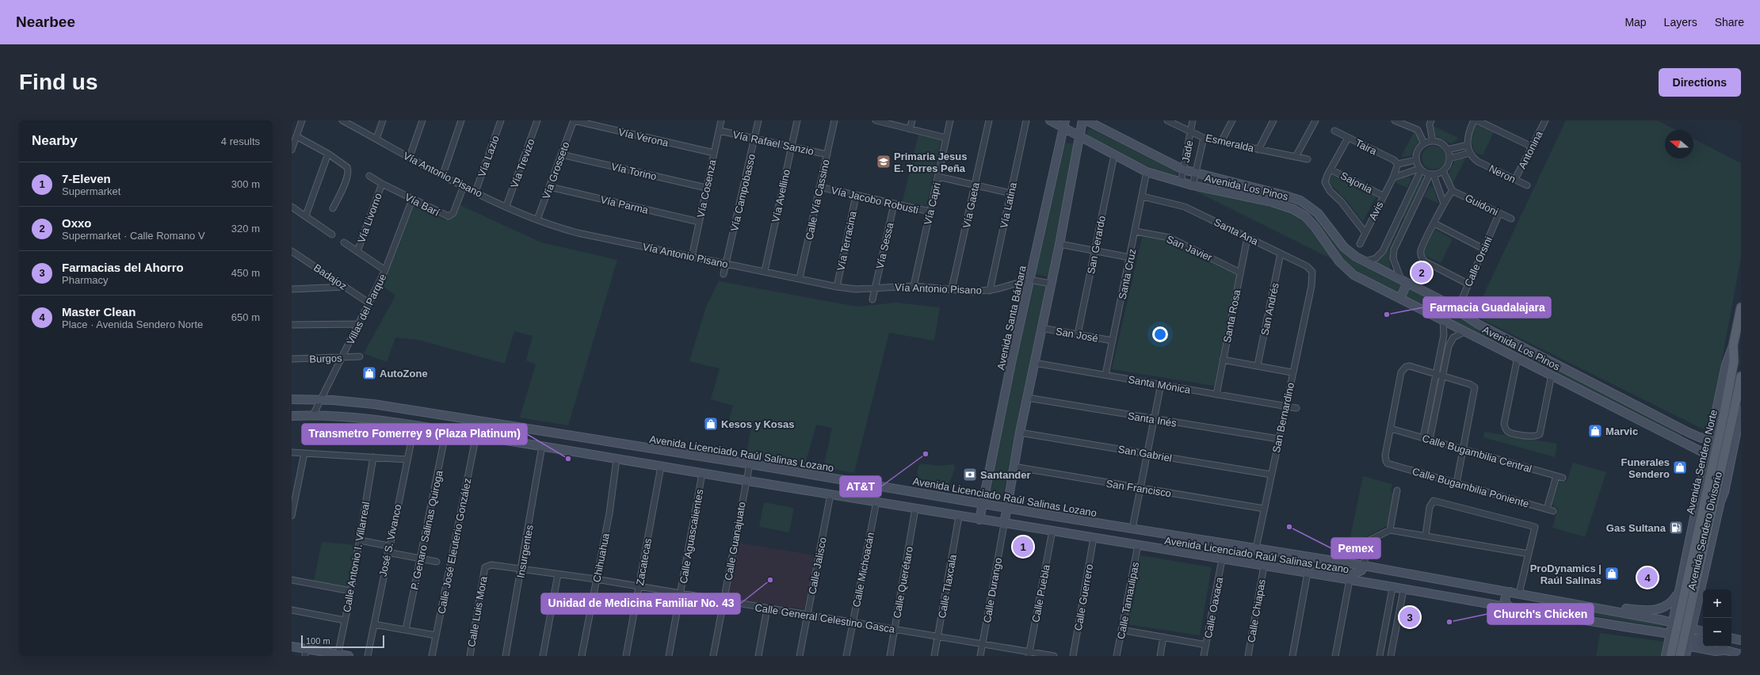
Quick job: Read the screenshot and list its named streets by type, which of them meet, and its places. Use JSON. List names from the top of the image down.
{
  "streets": {
    "main road": [
      "Avenida Los Pinos",
      "Avenida Santa Bárbara",
      "Avenida Licenciado Raúl Salinas Lozano",
      "Avenida Sendero Norte",
      "Avenida Sendero Divisorio"
    ],
    "street": [
      "Vía Verona",
      "Vía Rafael Sanzio",
      "Esmeralda",
      "Taira",
      "Antonina",
      "Jade",
      "Vía Lazio",
      "Vía Trevizo",
      "Vía Grosseto",
      "Vía Torino",
      "Neron",
      "Vía Antonio Pisano",
      "Sajonia",
      "Vía Cosenza",
      "Vía Campobasso",
      "Vía Avellino",
      "Calle Vía Cassino",
      "Vía Jacobo Robusti",
      "Vía Capri",
      "Vía Barí",
      "Vía Parma",
      "Guidoni",
      "Vía Gaeta",
      "Vía Latina",
      "Avis",
      "Vía Livorno",
      "Santa Ana",
      "Vía Terracina",
      "San Gerardo",
      "Vía Sessa",
      "San Javier",
      "Calle Orsini",
      "Santa Cruz",
      "Badajoz",
      "Villas del Parque",
      "San Andrés",
      "Santa Rosa",
      "San José",
      "Burgos",
      "Santa Mónica",
      "San Bernardino",
      "Santa Inés",
      "San Gabriel",
      "Calle Bugambilia Central",
      "Calle Bugambilia Poniente",
      "San Francisco",
      "P. Genaro Salinas Quiroga",
      "Calle Aguascalientes",
      "José S. Vivanco",
      "Calle Guanajuato",
      "Calle José Eleuterio González",
      "Insurgentes",
      "Calle Antonio I. Villarreal",
      "Chihuahua",
      "Zacatecas",
      "Calle Jalisco",
      "Calle Michoacán",
      "Calle Querétaro",
      "Calle Tlaxcala",
      "Calle Durango",
      "Calle Puebla",
      "Calle Guerrero",
      "Calle Tamaulipas",
      "Calle Oaxaca",
      "Calle Chiapas",
      "Calle Luis Mora",
      "Calle General Celestino Gasca"
    ]
  },
  "crossings": [
    ["Vía Verona", "Vía Grosseto"],
    ["Vía Verona", "Vía Cosenza"],
    ["Vía Rafael Sanzio", "Vía Cosenza"],
    ["Vía Rafael Sanzio", "Vía Campobasso"],
    ["Vía Rafael Sanzio", "Vía Avellino"],
    ["Vía Rafael Sanzio", "Calle Vía Cassino"],
    ["Esmeralda", "Jade"],
    ["Taira", "Avis"],
    ["Antonina", "Neron"],
    ["Jade", "Avenida Los Pinos"],
    ["Vía Lazio", "Vía Antonio Pisano"],
    ["Vía Trevizo", "Vía Antonio Pisano"],
    ["Vía Grosseto", "Vía Torino"],
    ["Vía Grosseto", "Vía Antonio Pisano"],
    ["Vía Grosseto", "Vía Parma"],
    ["Vía Torino", "Vía Cosenza"],
    ["Vía Antonio Pisano", "Vía Cosenza"],
    ["Vía Antonio Pisano", "Vía Campobasso"],
    ["Vía Antonio Pisano", "Vía Avellino"],
    ["Vía Antonio Pisano", "Calle Vía Cassino"],
    ["Vía Antonio Pisano", "Vía Capri"],
    ["Vía Antonio Pisano", "Vía Barí"],
    ["Vía Antonio Pisano", "Vía Gaeta"],
    ["Vía Antonio Pisano", "Vía Latina"],
    ["Vía Antonio Pisano", "Vía Terracina"],
    ["Vía Antonio Pisano", "Vía Sessa"],
    ["Vía Antonio Pisano", "Avenida Santa Bárbara"],
    ["Sajonia", "Avis"],
    ["Avenida Los Pinos", "San Gerardo"],
    ["Avenida Los Pinos", "Calle Orsini"],
    ["Avenida Los Pinos", "Santa Cruz"],
    ["Avenida Los Pinos", "Avenida Santa Bárbara"],
    ["Avenida Los Pinos", "Avenida Sendero Norte"],
    ["Vía Cosenza", "Vía Parma"],
    ["Calle Vía Cassino", "Vía Jacobo Robusti"],
    ["Vía Jacobo Robusti", "Vía Capri"],
    ["Vía Jacobo Robusti", "Vía Terracina"],
    ["Vía Jacobo Robusti", "Vía Sessa"],
    ["Vía Barí", "Vía Livorno"],
    ["Vía Barí", "Villas del Parque"],
    ["Guidoni", "Calle Orsini"],
    ["Santa Ana", "Santa Cruz"],
    ["Santa Ana", "San Andrés"],
    ["Santa Ana", "Santa Rosa"],
    ["Santa Ana", "San Bernardino"],
    ["San Gerardo", "San José"],
    ["San Javier", "Santa Cruz"],
    ["San Javier", "Santa Rosa"],
    ["Santa Cruz", "San José"],
    ["Santa Cruz", "Santa Mónica"],
    ["Badajoz", "Villas del Parque"],
    ["Villas del Parque", "Burgos"],
    ["Villas del Parque", "Avenida Licenciado Raúl Salinas Lozano"],
    ["Santa Rosa", "Santa Mónica"],
    ["Avenida Santa Bárbara", "Avenida Licenciado Raúl Salinas Lozano"],
    ["Santa Mónica", "San Bernardino"],
    ["San Bernardino", "Santa Inés"],
    ["San Bernardino", "Avenida Licenciado Raúl Salinas Lozano"],
    ["San Bernardino", "San Gabriel"],
    ["San Bernardino", "San Francisco"],
    ["Avenida Licenciado Raúl Salinas Lozano", "Avenida Sendero Norte"],
    ["Avenida Licenciado Raúl Salinas Lozano", "P. Genaro Salinas Quiroga"],
    ["Avenida Licenciado Raúl Salinas Lozano", "Avenida Sendero Divisorio"],
    ["Avenida Licenciado Raúl Salinas Lozano", "Calle Aguascalientes"],
    ["Avenida Licenciado Raúl Salinas Lozano", "José S. Vivanco"],
    ["Avenida Licenciado Raúl Salinas Lozano", "Calle Guanajuato"],
    ["Avenida Licenciado Raúl Salinas Lozano", "Calle José Eleuterio González"],
    ["Avenida Licenciado Raúl Salinas Lozano", "Insurgentes"],
    ["Avenida Licenciado Raúl Salinas Lozano", "Chihuahua"],
    ["Avenida Licenciado Raúl Salinas Lozano", "Zacatecas"],
    ["Avenida Licenciado Raúl Salinas Lozano", "Calle Jalisco"],
    ["Avenida Licenciado Raúl Salinas Lozano", "Calle Michoacán"],
    ["Avenida Licenciado Raúl Salinas Lozano", "Calle Querétaro"],
    ["Avenida Licenciado Raúl Salinas Lozano", "Calle Tlaxcala"],
    ["Avenida Licenciado Raúl Salinas Lozano", "Calle Durango"],
    ["Avenida Licenciado Raúl Salinas Lozano", "Calle Puebla"],
    ["Avenida Licenciado Raúl Salinas Lozano", "Calle Guerrero"],
    ["Avenida Licenciado Raúl Salinas Lozano", "Calle Tamaulipas"],
    ["Avenida Licenciado Raúl Salinas Lozano", "Calle Oaxaca"],
    ["Avenida Licenciado Raúl Salinas Lozano", "Calle Chiapas"],
    ["Calle Bugambilia Central", "Calle Bugambilia Poniente"],
    ["Calle Aguascalientes", "Calle General Celestino Gasca"],
    ["Calle Guanajuato", "Calle General Celestino Gasca"],
    ["Insurgentes", "Calle General Celestino Gasca"],
    ["Chihuahua", "Calle General Celestino Gasca"],
    ["Zacatecas", "Calle General Celestino Gasca"],
    ["Calle Jalisco", "Calle General Celestino Gasca"],
    ["Calle Michoacán", "Calle General Celestino Gasca"],
    ["Calle Querétaro", "Calle General Celestino Gasca"],
    ["Calle Tlaxcala", "Calle General Celestino Gasca"],
    ["Calle Durango", "Calle General Celestino Gasca"],
    ["Calle Puebla", "Calle General Celestino Gasca"],
    ["Calle Luis Mora", "Calle General Celestino Gasca"]
  ],
  "places": {
    "school or university": ["Primaria Jesus E. Torres Peña"],
    "other": [
      "Farmacia Guadalajara",
      "AT&T",
      "Transmetro Fomerrey 9 (Plaza Platinum)",
      "Pemex",
      "Unidad de Medicina Familiar No. 43",
      "Church's Chicken"
    ],
    "shop": [
      "AutoZone",
      "Kesos y Kosas",
      "Marvic",
      "Funerales Sendero",
      "ProDynamics | Raúl Salinas"
    ],
    "bank": ["Santander"],
    "fuel station": ["Gas Sultana"]
  },
  "scale_bar": "100 m",
  "north": "left",
  "page": {
    "header": "Nearbee",
    "nav": ["Map", "Layers", "Share"],
    "buttons": "Directions",
    "title": "Find us",
    "heading": ["Nearby", "4 results"],
    "list": [
      {
        "mark": "1",
        "name": "7-Eleven",
        "note": "Supermarket",
        "value": "300 m"
      },
      {
        "mark": "2",
        "name": "Oxxo",
        "note": "Supermarket · Calle Romano V",
        "value": "320 m"
      },
      {
        "mark": "3",
        "name": "Farmacias del Ahorro",
        "note": "Pharmacy",
        "value": "450 m"
      },
      {
        "mark": "4",
        "name": "Master Clean",
        "note": "Place · Avenida Sendero Norte",
        "value": "650 m"
      }
    ],
    "pins": [
      "2",
      "1",
      "4",
      "3"
    ],
    "map_buttons": ["+", "−"],
    "scale": "100 m"
  }
}
